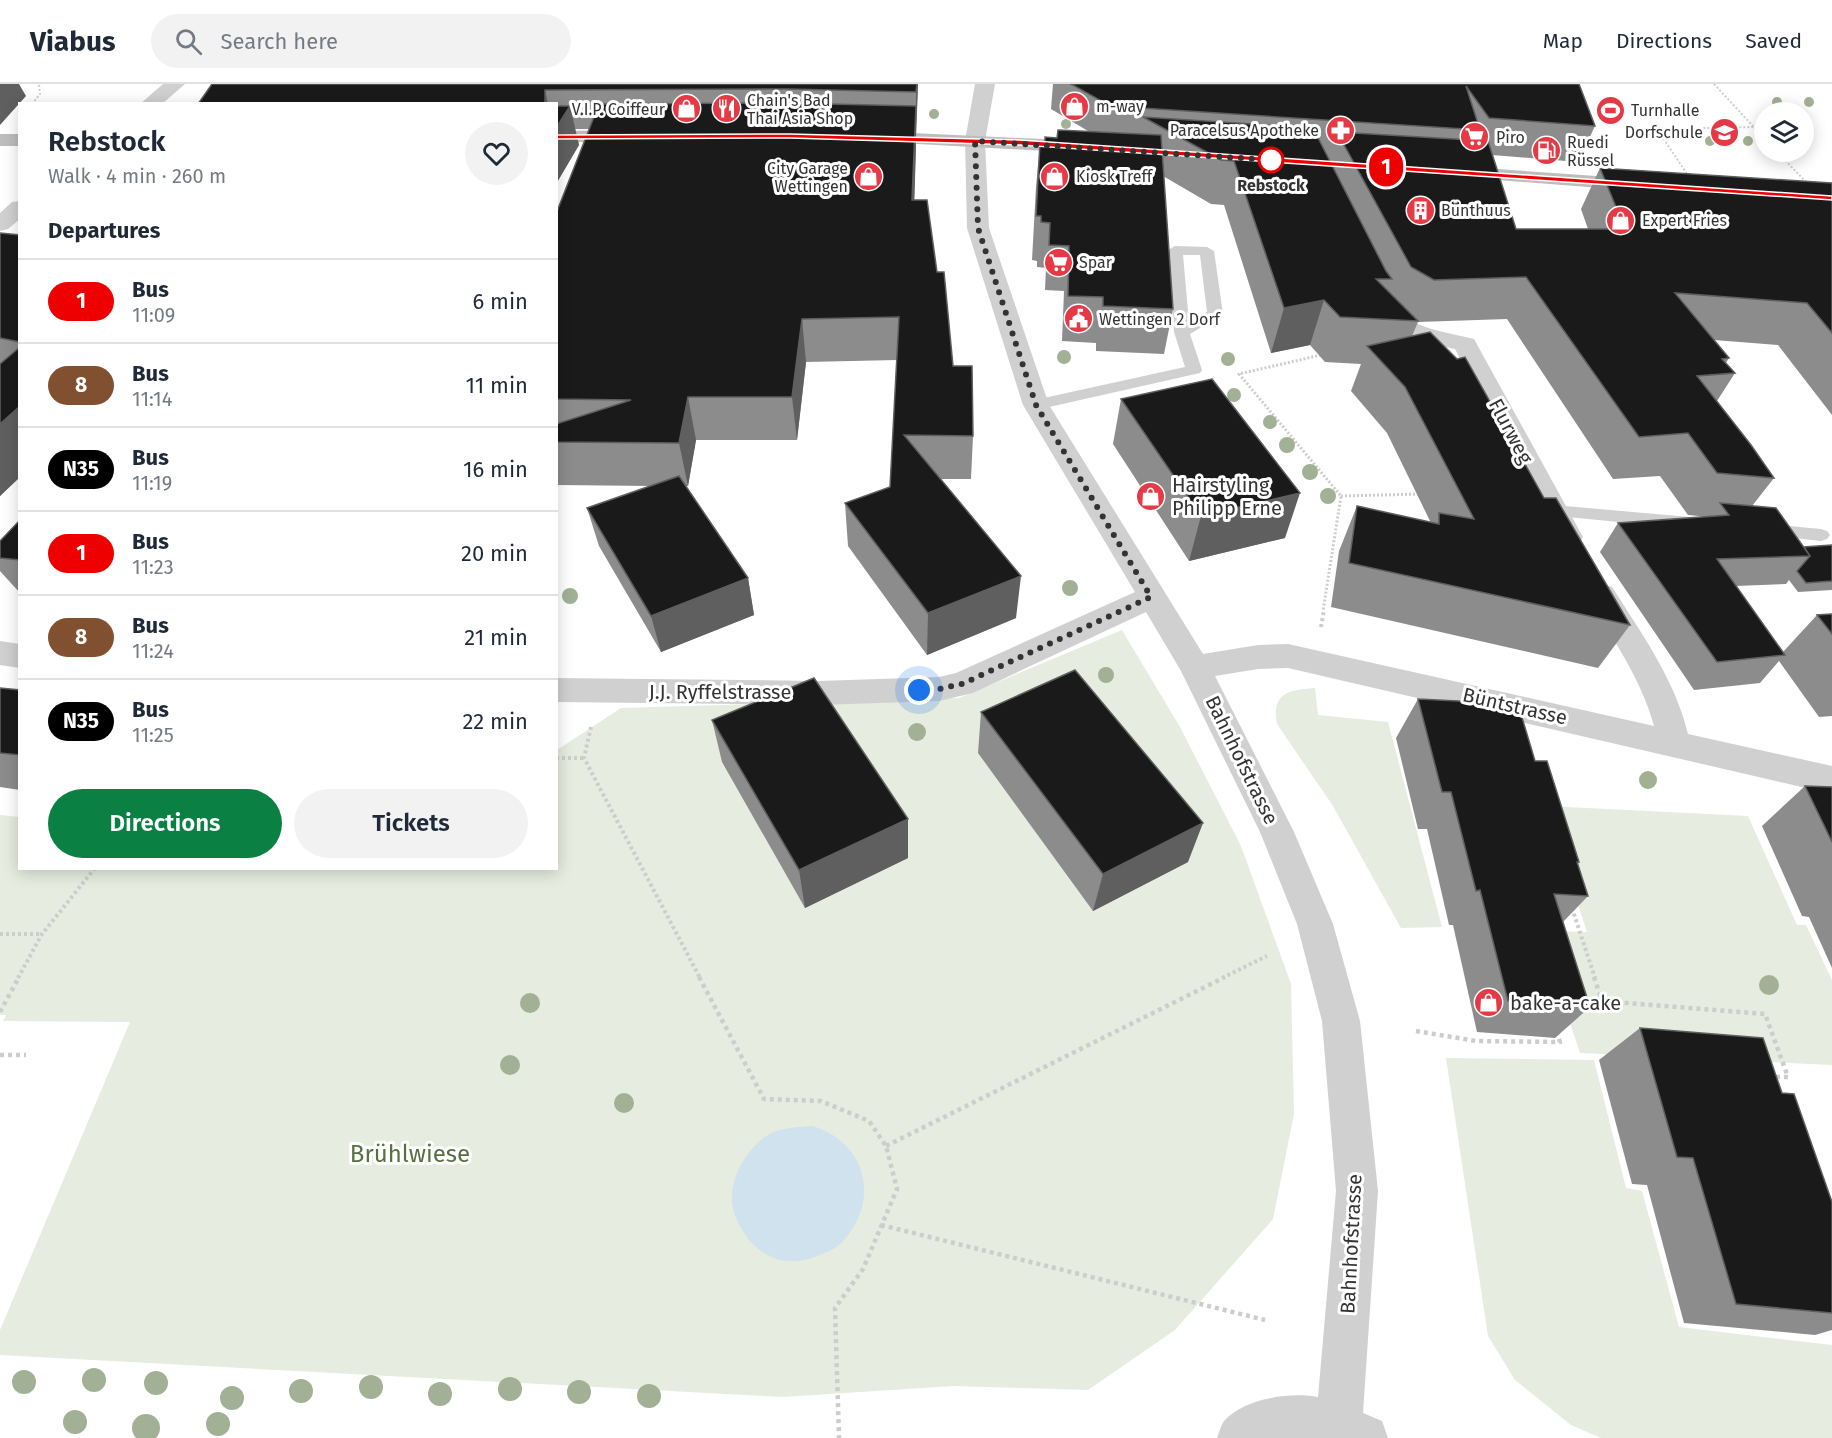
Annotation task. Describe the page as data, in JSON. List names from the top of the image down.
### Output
{
  "streets": {
    "street": [
      "Flurweg",
      "J.J. Ryffelstrasse",
      "Büntstrasse",
      "Bahnhofstrasse"
    ]
  },
  "crossings": [
    ["Flurweg", "Büntstrasse"],
    ["J.J. Ryffelstrasse", "Bahnhofstrasse"],
    ["Büntstrasse", "Bahnhofstrasse"]
  ],
  "parks": ["Brühlwiese"],
  "places": {
    "shop": [
      "m-way",
      "V.I.P. Coiffeur",
      "Kiosk Treff",
      "City Garage Wettingen",
      "Expert Fries",
      "Hairstyling Philipp Erne",
      "bake-a-cake"
    ],
    "restaurant": ["Chain's Bad Thai Asia Shop"],
    "sports": ["Turnhalle"],
    "pharmacy": ["Paracelsus Apotheke"],
    "school or university": ["Dorfschule"],
    "supermarket": ["Piro", "Spar"],
    "fuel station": ["Ruedi Rüssel"],
    "other": ["Rebstock"],
    "building": ["Bünthuus"],
    "public building": ["Wettingen 2 Dorf"]
  },
  "lines": ["bus line 1"],
  "page": {
    "header": "Viabus",
    "search": "Search here",
    "nav": ["Map", "Directions", "Saved"],
    "on_map": "1",
    "heading": [
      ["Rebstock", "Walk · 4 min · 260 m"],
      "Departures"
    ],
    "list": [
      {
        "mark": "1",
        "name": "Bus",
        "note": "11:09",
        "value": "6 min"
      },
      {
        "mark": "8",
        "name": "Bus",
        "note": "11:14",
        "value": "11 min"
      },
      {
        "mark": "N35",
        "name": "Bus",
        "note": "11:19",
        "value": "16 min"
      },
      {
        "mark": "1",
        "name": "Bus",
        "note": "11:23",
        "value": "20 min"
      },
      {
        "mark": "8",
        "name": "Bus",
        "note": "11:24",
        "value": "21 min"
      },
      {
        "mark": "N35",
        "name": "Bus",
        "note": "11:25",
        "value": "22 min"
      }
    ],
    "buttons": ["Directions", "Tickets"]
  }
}
